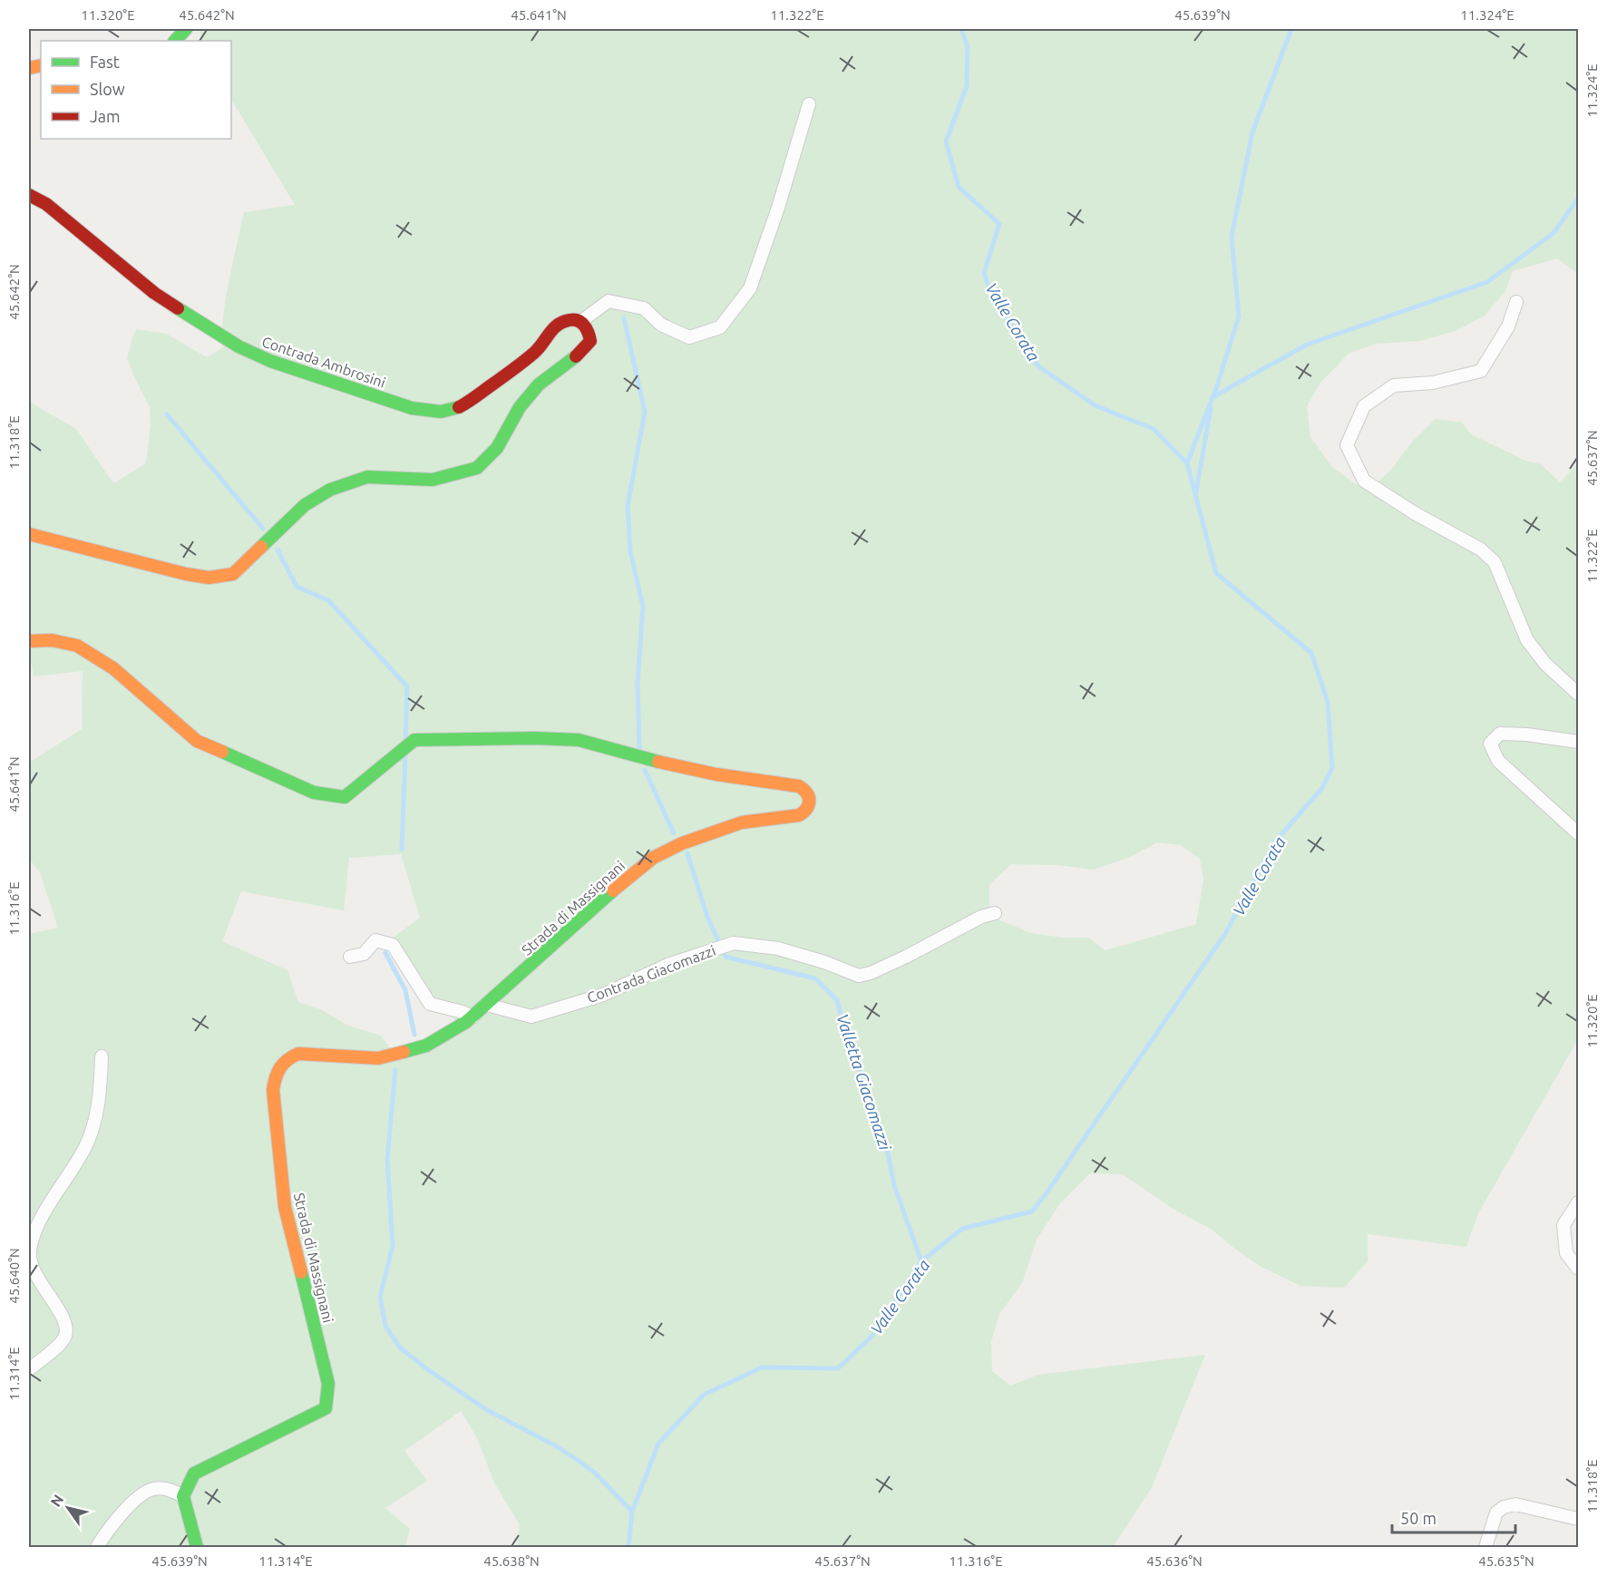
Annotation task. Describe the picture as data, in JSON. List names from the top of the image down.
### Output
{
  "streets": {
    "street": ["Contrada Ambrosini", "Strada di Massignani", "Contrada Giacomazzi"]
  },
  "crossings": [
    ["Strada di Massignani", "Contrada Giacomazzi"]
  ],
  "water": ["Valle Corata", "Valletta Giacomazzi"],
  "legend": ["Fast", "Slow", "Jam"],
  "scale_bar": "50 m",
  "north": "top left",
  "coordinates": [
    "11.320°E",
    "45.642°N",
    "45.641°N",
    "11.322°E",
    "45.639°N",
    "11.324°E",
    "11.318°E",
    "45.637°N",
    "11.316°E",
    "45.640°N",
    "11.314°E",
    "45.638°N",
    "45.636°N",
    "45.635°N"
  ]
}
